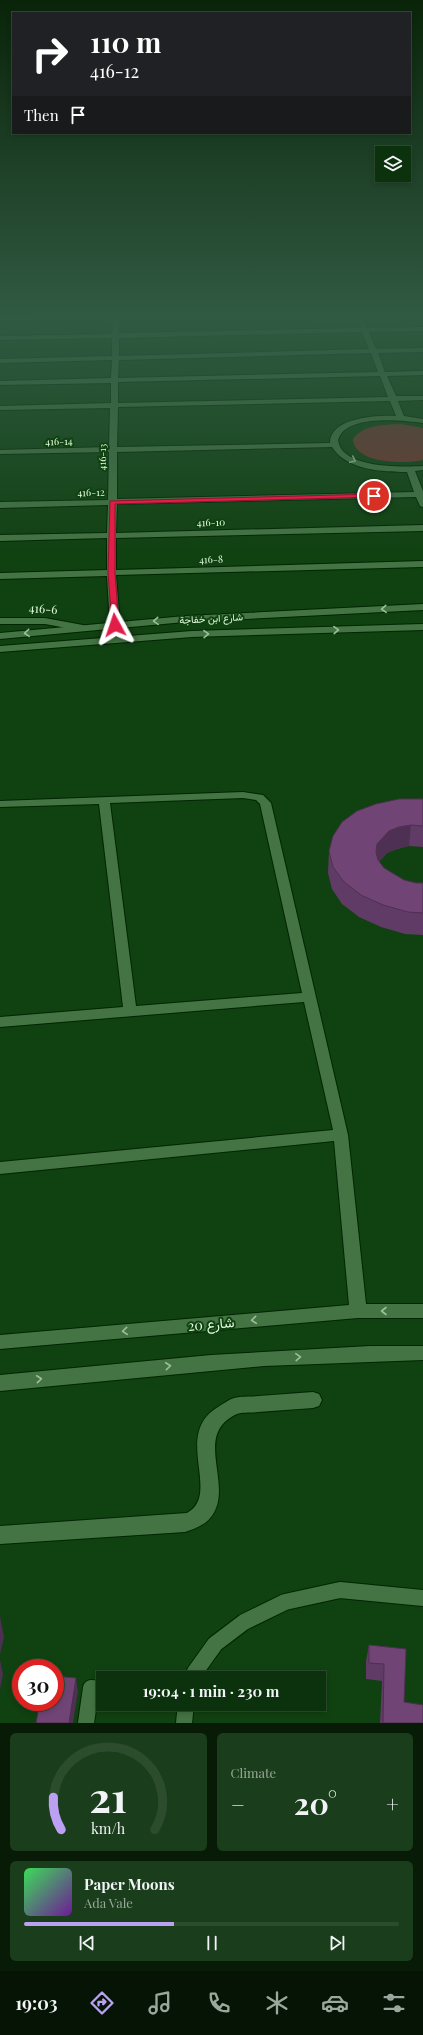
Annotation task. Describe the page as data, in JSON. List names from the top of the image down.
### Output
{
  "streets": {
    "street": [
      "416-14",
      "416-13",
      "416-12",
      "416-10",
      "416-8",
      "416-6",
      "شارع ابن خفاجة",
      "شارع 20"
    ]
  },
  "crossings": [
    ["416-14", "416-13"],
    ["416-13", "416-12"],
    ["416-13", "416-10"],
    ["416-13", "416-8"],
    ["416-13", "شارع ابن خفاجة"],
    ["416-6", "شارع ابن خفاجة"]
  ],
  "page": {
    "turn": ["110 m", "416-12"],
    "then": "Then",
    "limit": "30",
    "trip": "19:04 · 1 min · 230 m",
    "tile": "Climate",
    "heat": ["−", "20°", "+"],
    "song": ["Paper Moons", "Ada Vale"],
    "tabs": "19:03",
    "gauge": ["21", "km/h"]
  }
}
